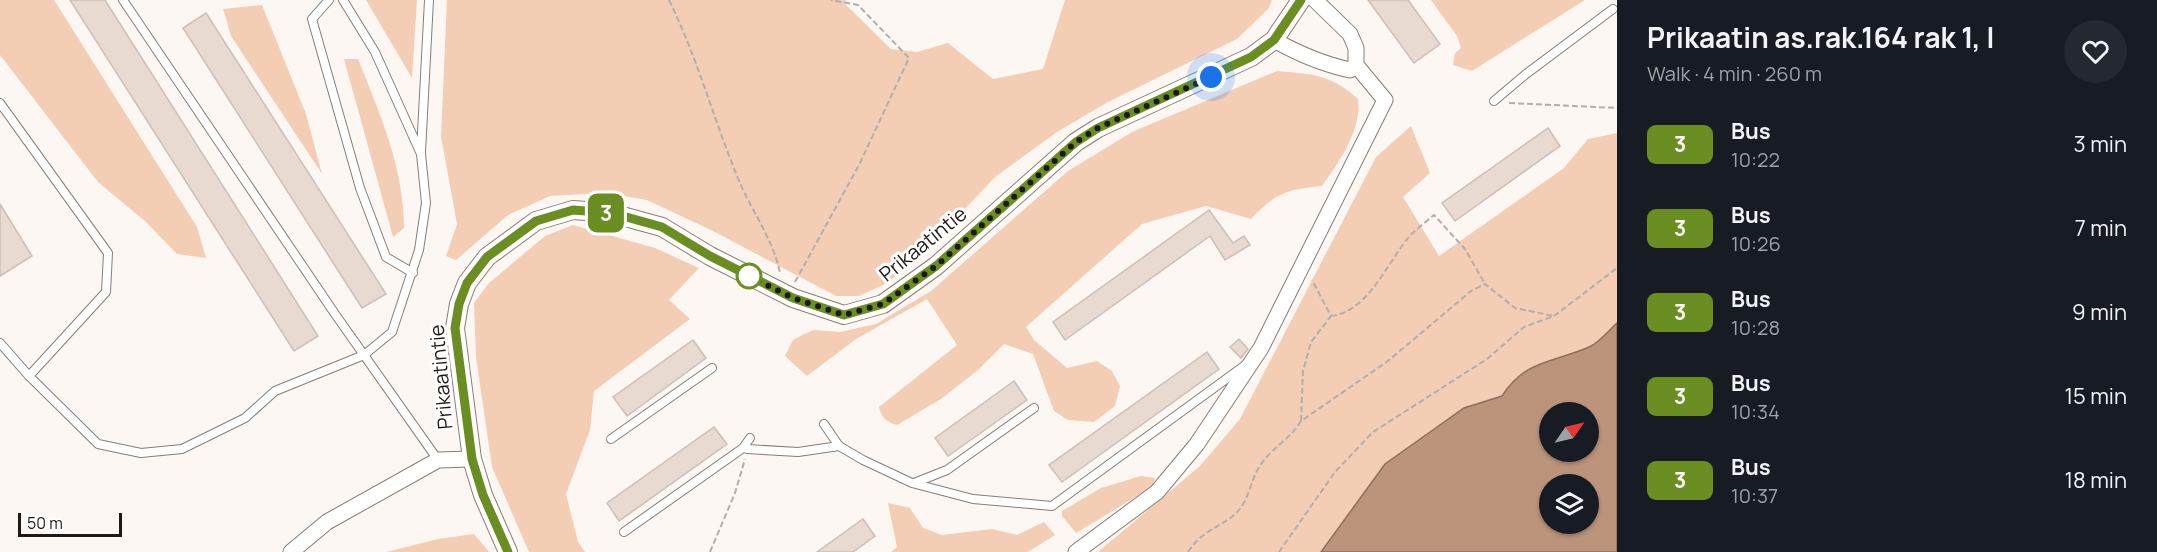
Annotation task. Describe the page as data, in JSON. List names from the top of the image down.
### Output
{
  "streets": {
    "street": ["Prikaatintie"]
  },
  "lines": ["bus line 3"],
  "scale_bar": "50 m",
  "north": "top right",
  "page": {
    "on_map": "3",
    "heading": ["Prikaatin as.rak.164 rak 1, I", "Walk · 4 min · 260 m"],
    "list": [
      {
        "mark": "3",
        "name": "Bus",
        "note": "10:22",
        "value": "3 min"
      },
      {
        "mark": "3",
        "name": "Bus",
        "note": "10:26",
        "value": "7 min"
      },
      {
        "mark": "3",
        "name": "Bus",
        "note": "10:28",
        "value": "9 min"
      },
      {
        "mark": "3",
        "name": "Bus",
        "note": "10:34",
        "value": "15 min"
      },
      {
        "mark": "3",
        "name": "Bus",
        "note": "10:37",
        "value": "18 min"
      }
    ],
    "scale": "50 m"
  }
}
